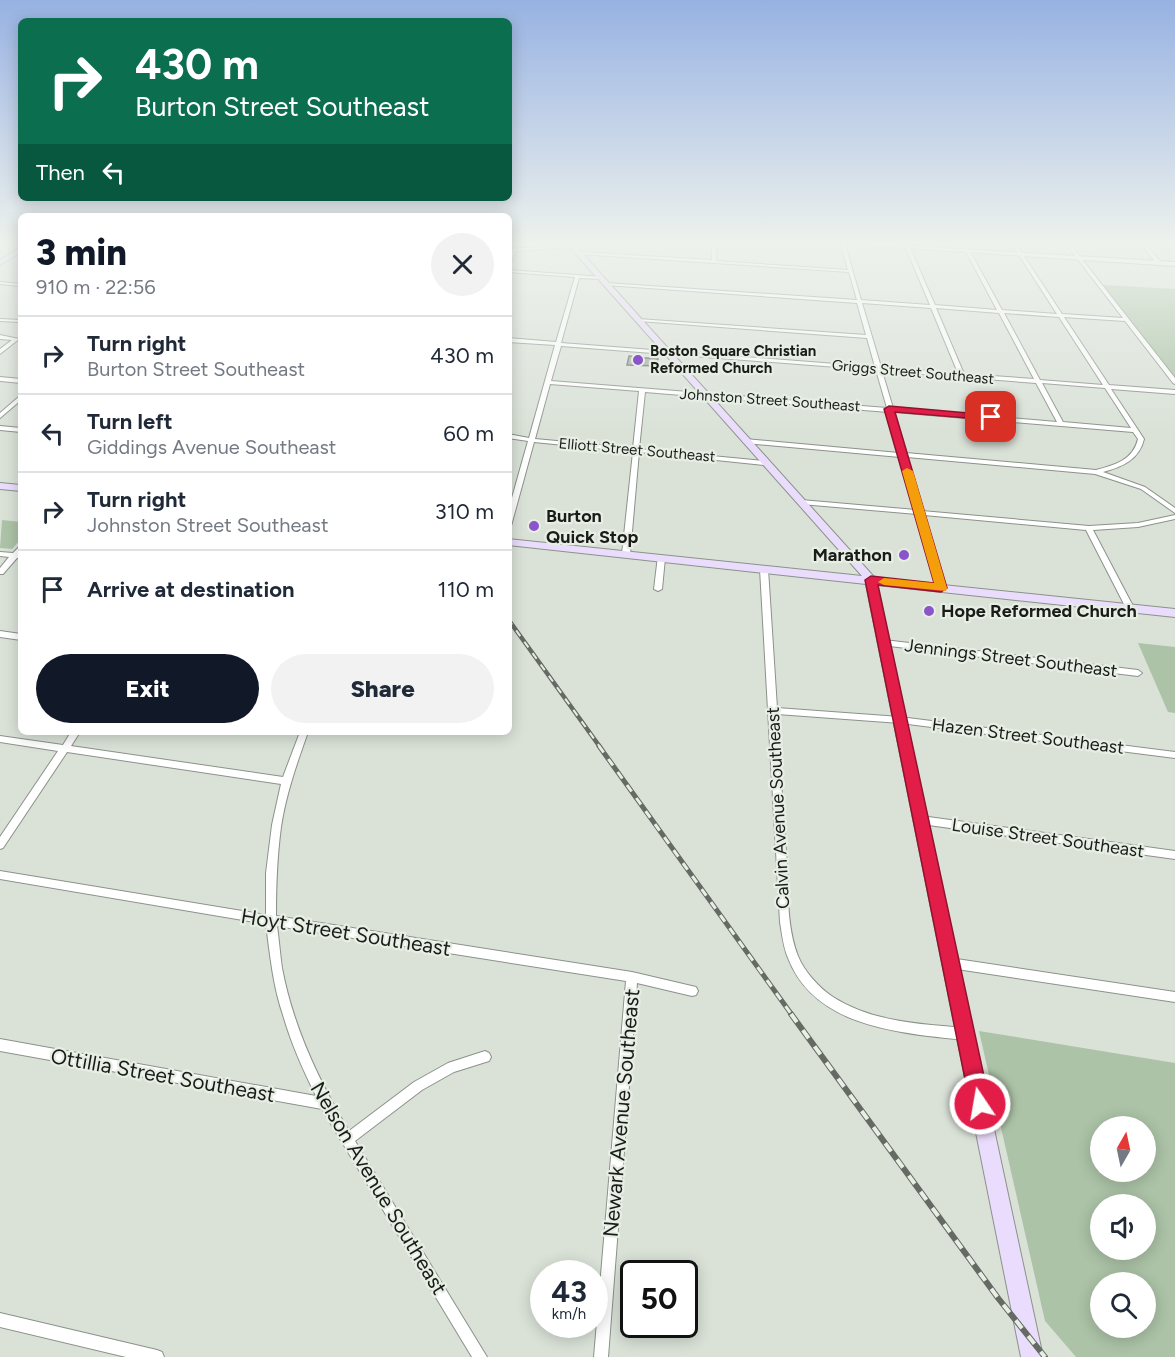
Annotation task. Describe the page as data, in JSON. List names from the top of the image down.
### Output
{
  "streets": {
    "street": [
      "Griggs Street Southeast",
      "Johnston Street Southeast",
      "Elliott Street Southeast",
      "Jennings Street Southeast",
      "Hazen Street Southeast",
      "Calvin Avenue Southeast",
      "Louise Street Southeast",
      "Hoyt Street Southeast",
      "Ottillia Street Southeast",
      "Newark Avenue Southeast",
      "Nelson Avenue Southeast"
    ]
  },
  "crossings": [
    ["Hazen Street Southeast", "Calvin Avenue Southeast"],
    ["Hoyt Street Southeast", "Newark Avenue Southeast"],
    ["Hoyt Street Southeast", "Nelson Avenue Southeast"],
    ["Ottillia Street Southeast", "Nelson Avenue Southeast"]
  ],
  "places": [
    "Boston Square Christian Reformed Church",
    "Burton Quick Stop",
    "Marathon",
    "Hope Reformed Church"
  ],
  "north": "top",
  "page": {
    "turn": ["430 m", "Burton Street Southeast"],
    "then": "Then",
    "heading": ["3 min", "910 m · 22:56"],
    "list": [
      {
        "name": "Turn right",
        "note": "Burton Street Southeast",
        "value": "430 m"
      },
      {
        "name": "Turn left",
        "note": "Giddings Avenue Southeast",
        "value": "60 m"
      },
      {
        "name": "Turn right",
        "note": "Johnston Street Southeast",
        "value": "310 m"
      },
      {
        "name": "Arrive at destination",
        "value": "110 m"
      }
    ],
    "buttons": ["Exit", "Share"],
    "speed": "43 km/h",
    "limit": "50"
  }
}
